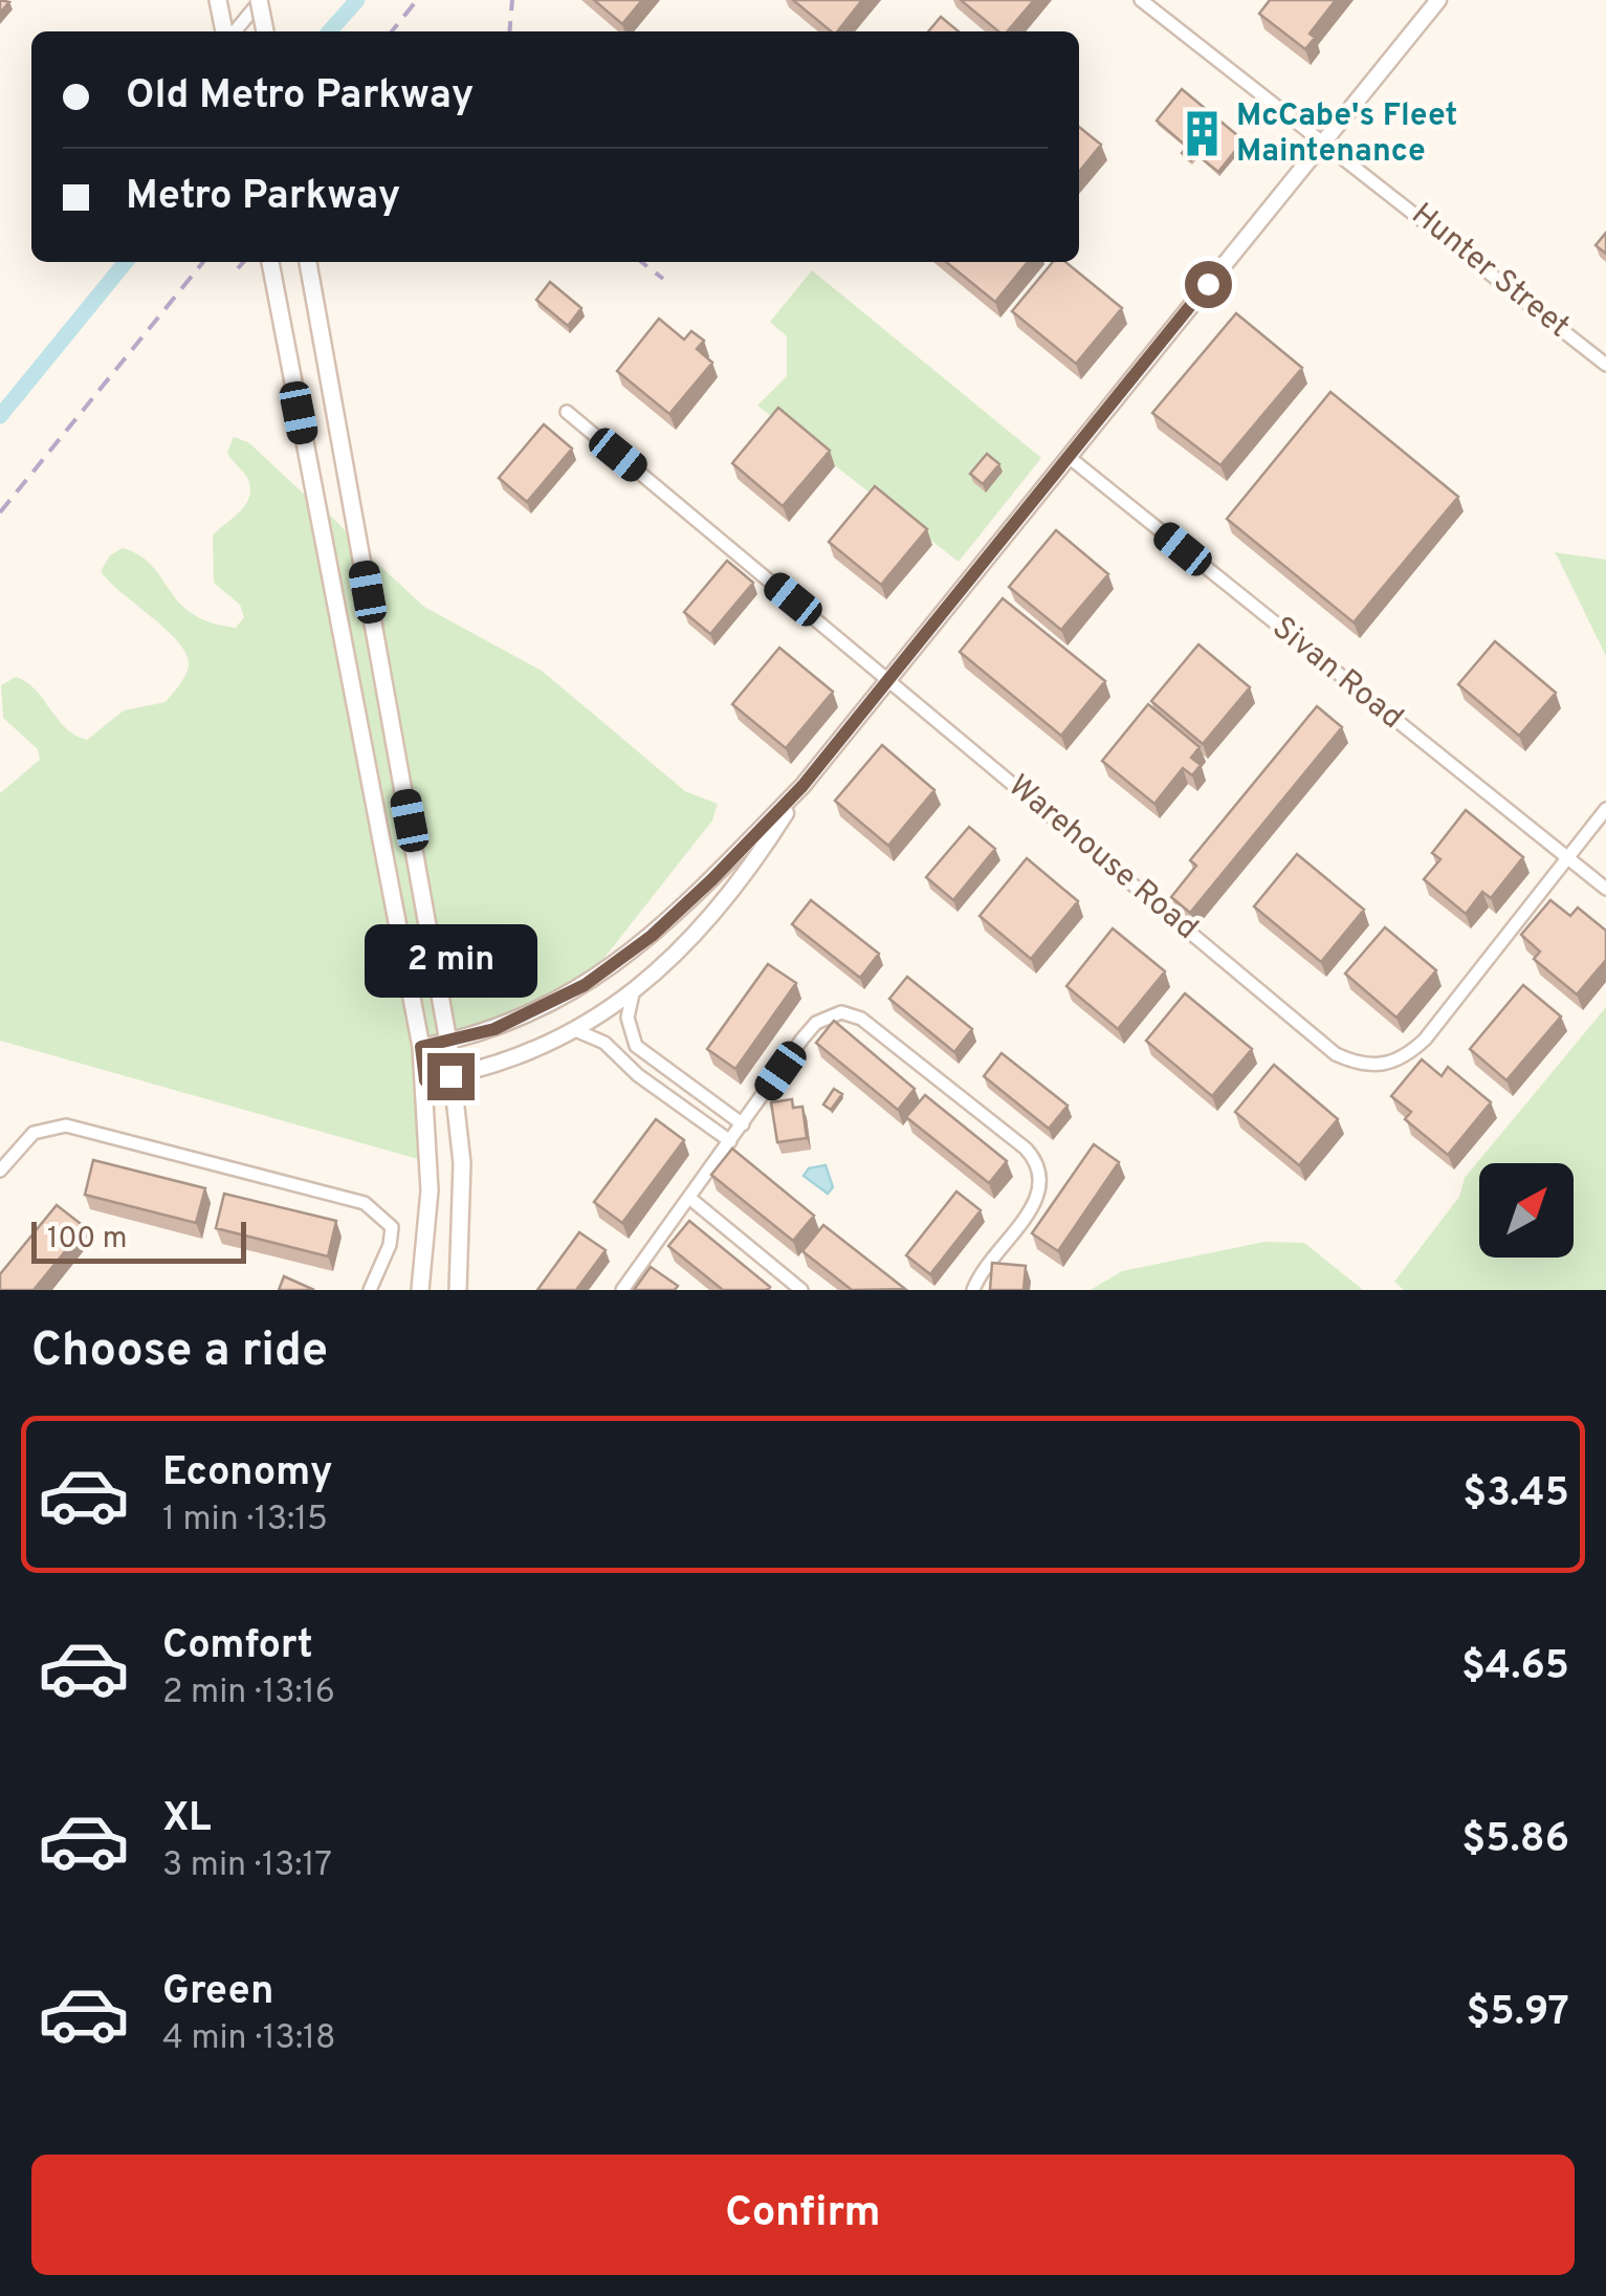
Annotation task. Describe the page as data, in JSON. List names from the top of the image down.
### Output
{
  "streets": {
    "street": ["Hunter Street", "Sivan Road", "Warehouse Road"]
  },
  "crossings": [
    ["Sivan Road", "Warehouse Road"]
  ],
  "places": {
    "building": ["McCabe's Fleet Maintenance"]
  },
  "scale_bar": "100 m",
  "north": "top right",
  "page": {
    "banner": ["Old Metro Parkway", "Metro Parkway"],
    "bubble": "2 min",
    "scale": "100 m",
    "heading": "Choose a ride",
    "list": [
      {
        "name": "Economy",
        "note": "1 min · 13:15",
        "value": "$3.45"
      },
      {
        "name": "Comfort",
        "note": "2 min · 13:16",
        "value": "$4.65"
      },
      {
        "name": "XL",
        "note": "3 min · 13:17",
        "value": "$5.86"
      },
      {
        "name": "Green",
        "note": "4 min · 13:18",
        "value": "$5.97"
      }
    ],
    "buttons": "Confirm"
  }
}
